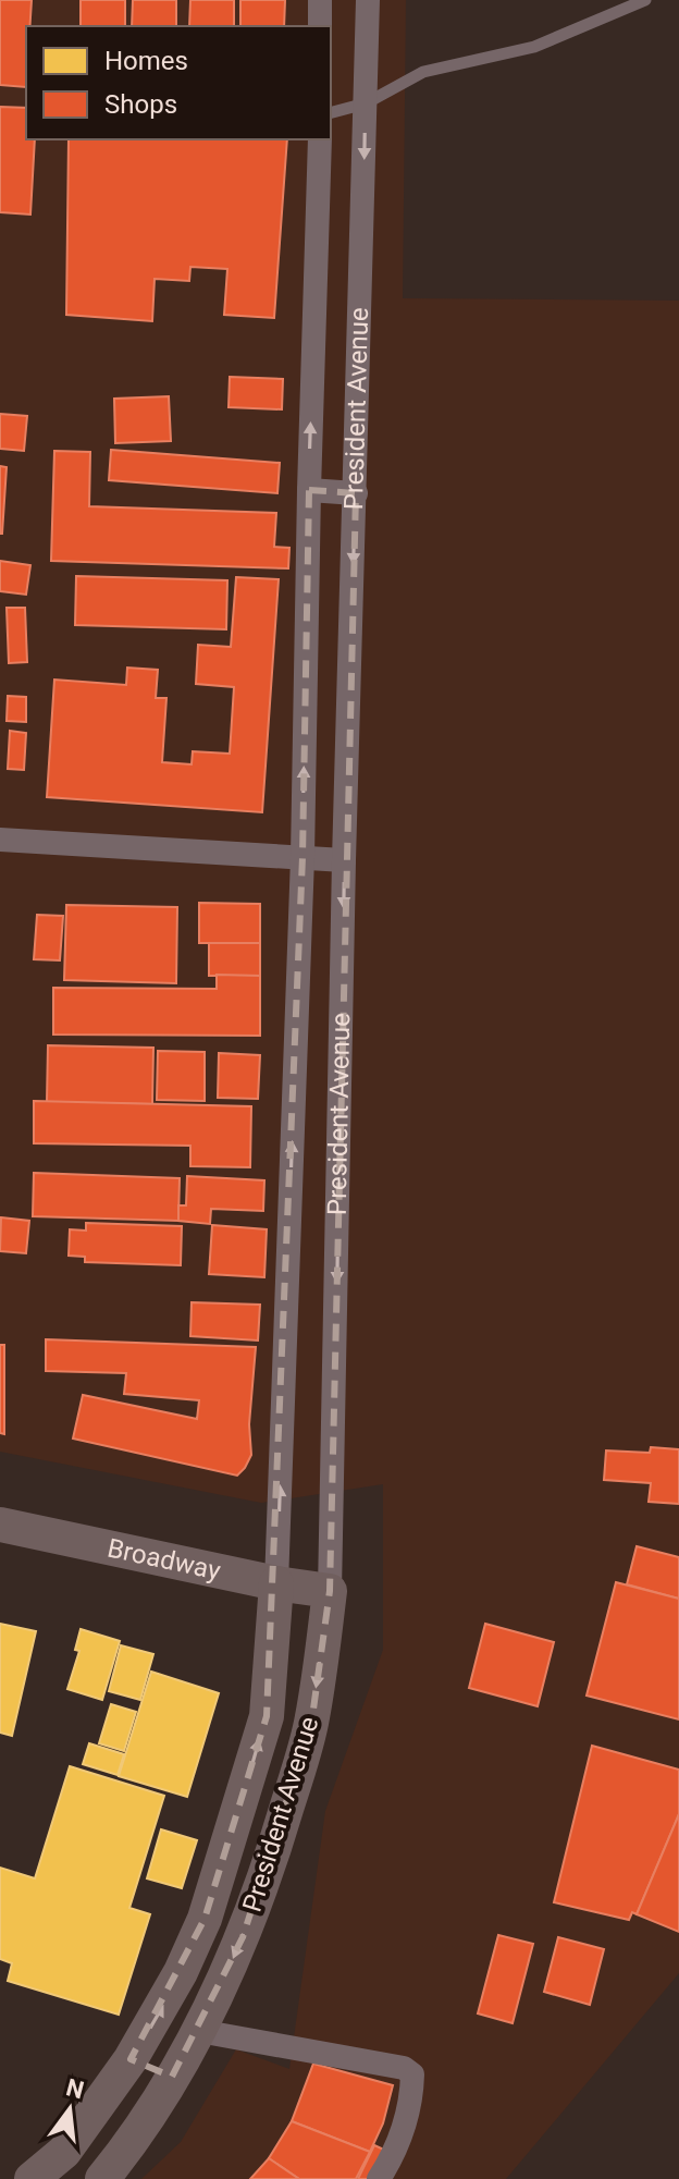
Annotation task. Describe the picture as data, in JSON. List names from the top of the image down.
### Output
{
  "streets": {
    "main road": ["President Avenue", "Broadway"]
  },
  "crossings": [
    ["President Avenue", "Broadway"]
  ],
  "legend": ["Homes", "Shops"],
  "north": "top"
}
